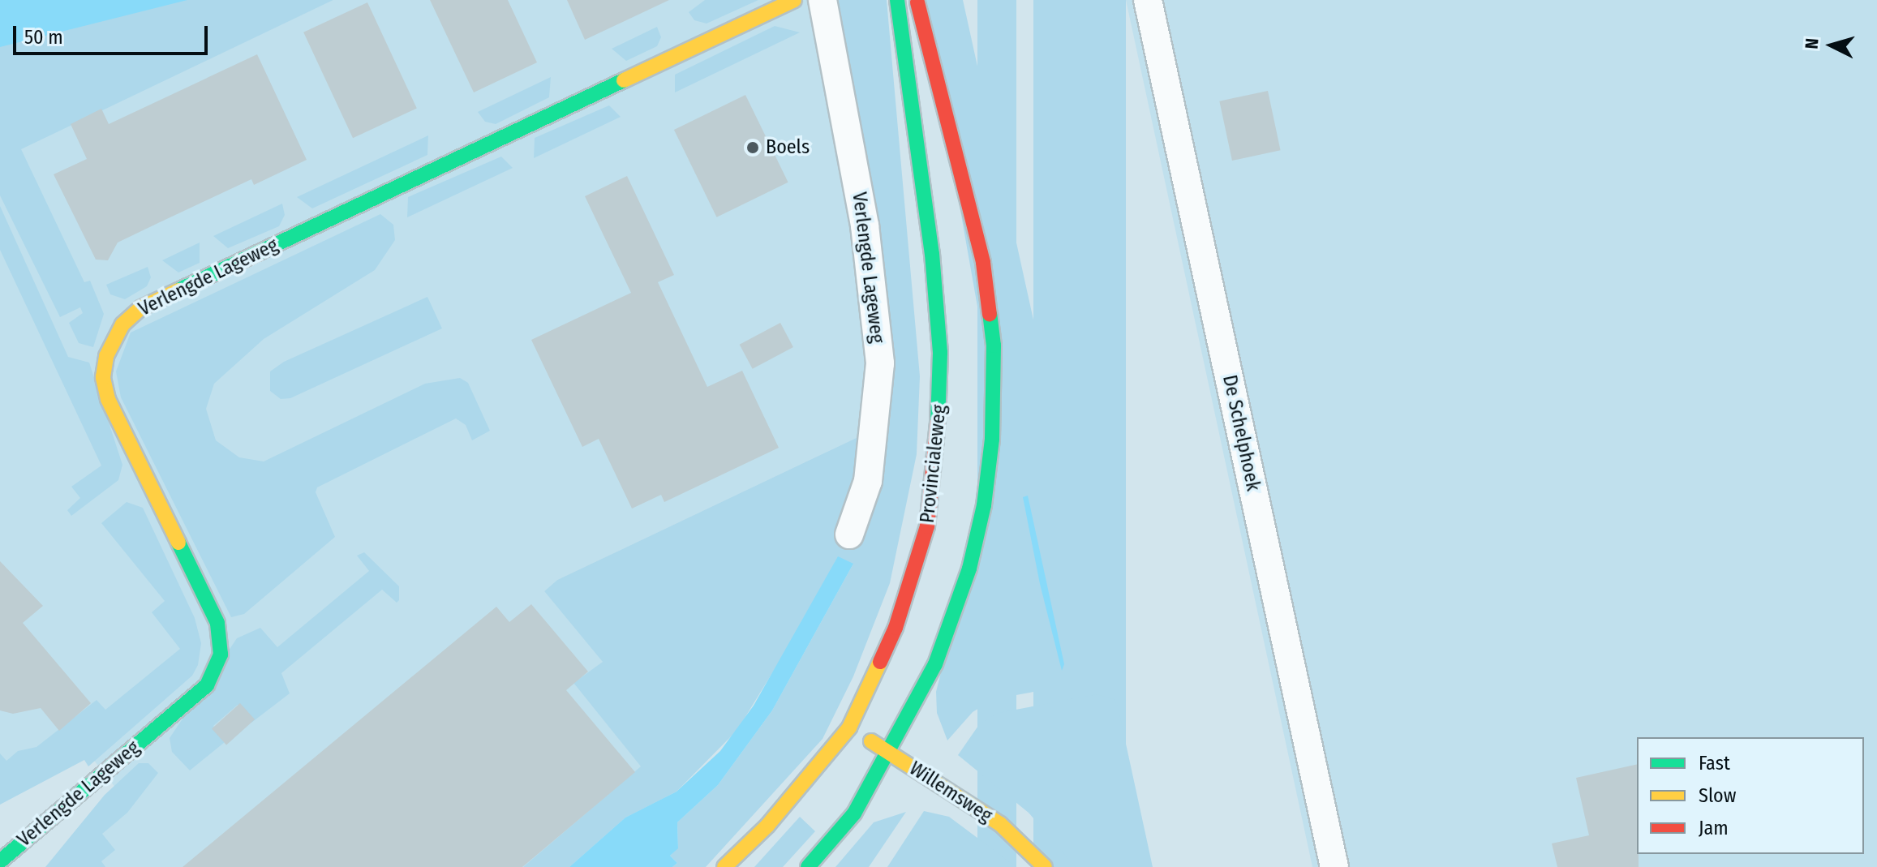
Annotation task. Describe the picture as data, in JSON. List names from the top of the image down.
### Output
{
  "streets": {
    "main road": ["Verlengde Lageweg", "Provincialeweg", "Willemsweg"],
    "street": ["De Schelphoek"]
  },
  "crossings": [
    ["Provincialeweg", "Willemsweg"]
  ],
  "places": ["Boels"],
  "legend": ["Fast", "Slow", "Jam"],
  "scale_bar": "50 m",
  "north": "left"
}
